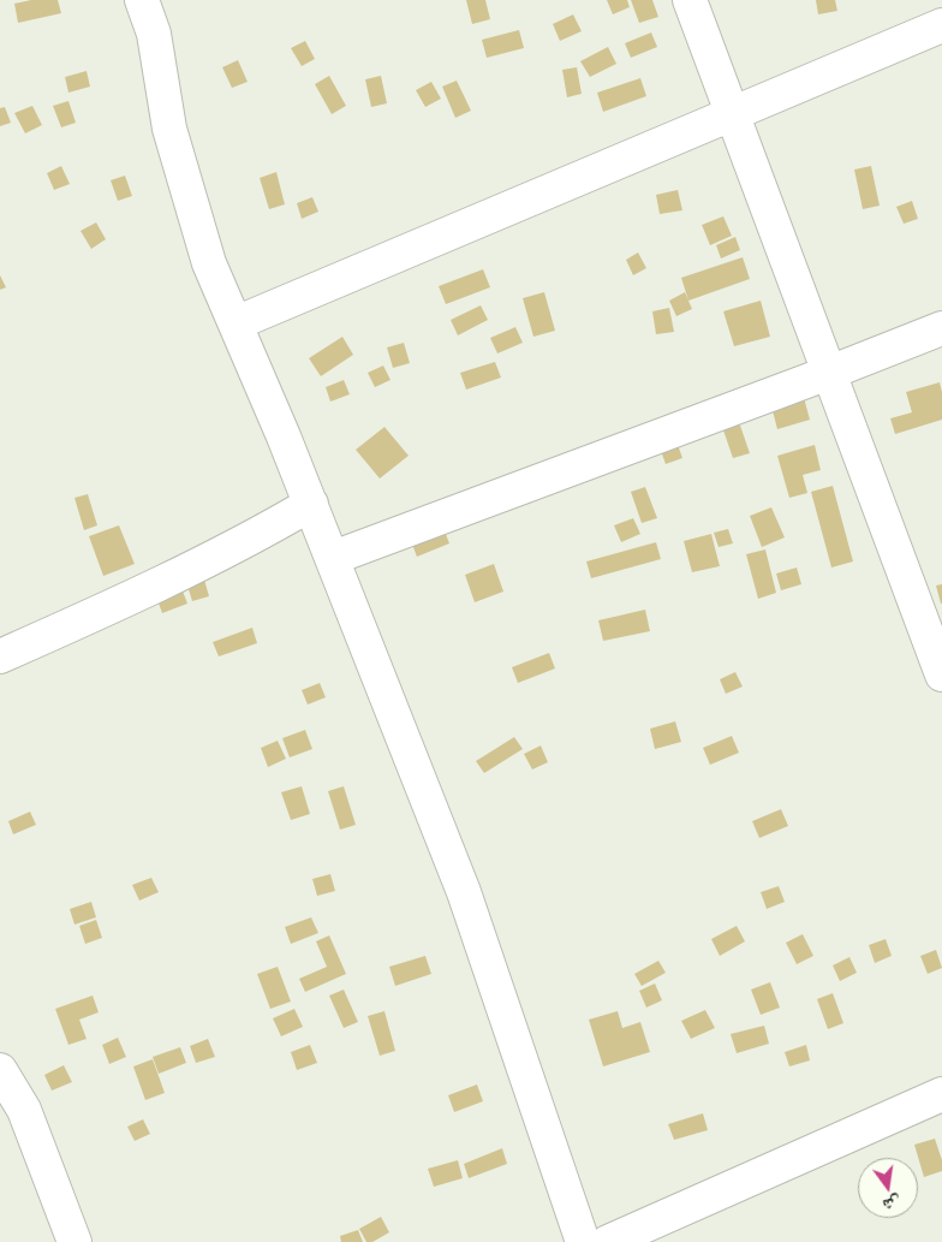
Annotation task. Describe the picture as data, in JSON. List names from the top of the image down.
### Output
{
  "north": "bottom"
}
